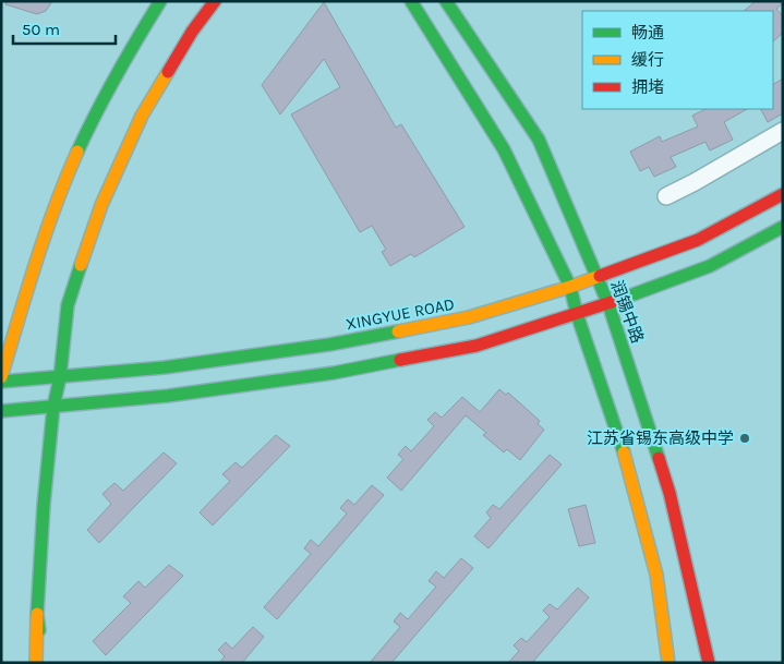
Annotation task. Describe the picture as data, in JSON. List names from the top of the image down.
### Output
{
  "streets": {
    "main road": ["润锡中路", "XINGYUE ROAD"]
  },
  "crossings": [
    ["润锡中路", "XINGYUE ROAD"]
  ],
  "places": ["江苏省锡东高级中学"],
  "legend": ["畅通", "缓行", "拥堵"],
  "scale_bar": "50 m"
}
